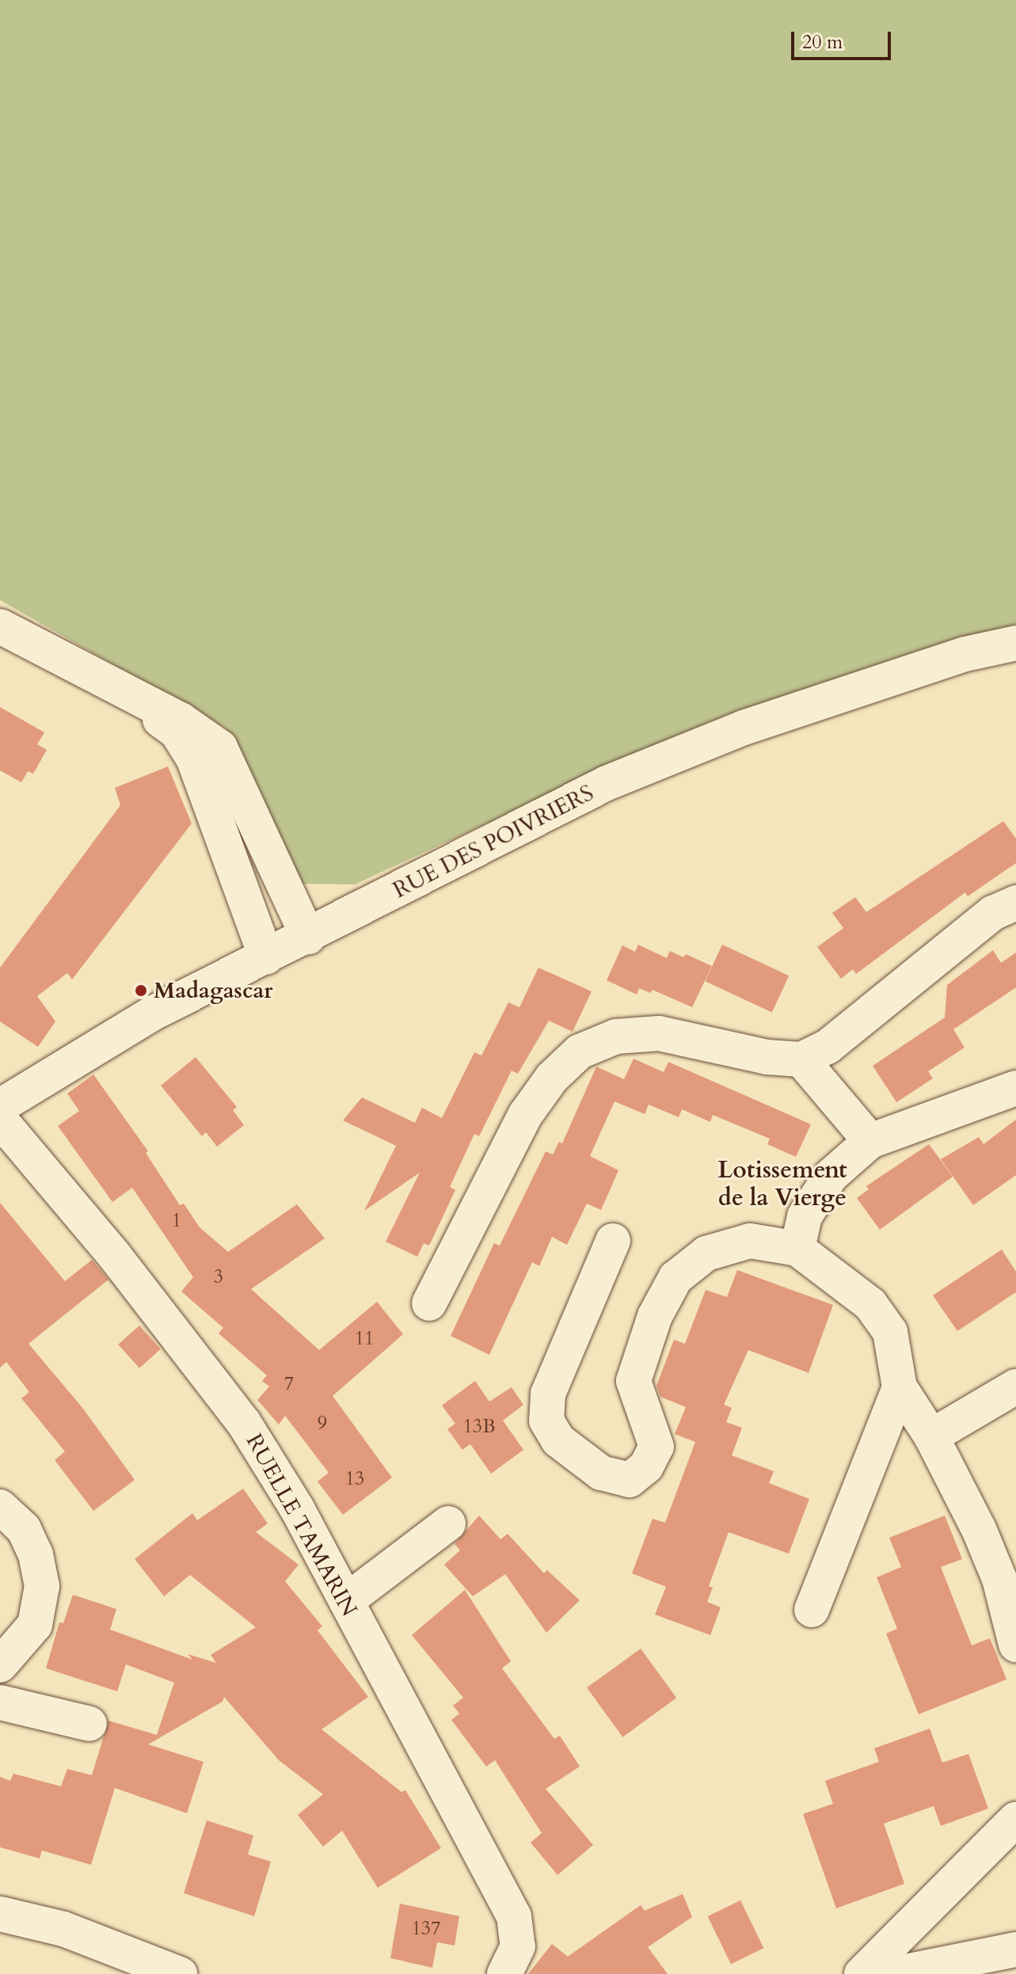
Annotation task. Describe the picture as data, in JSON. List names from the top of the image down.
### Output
{
  "streets": {
    "street": ["RUE DES POIVRIERS", "RUELLE TAMARIN"]
  },
  "districts": ["Lotissement de la Vierge"],
  "places": ["Madagascar"],
  "house_numbers": [
    "1",
    "3",
    "11",
    "7",
    "9",
    "13B",
    "13",
    "137"
  ],
  "scale_bar": "20 m"
}
